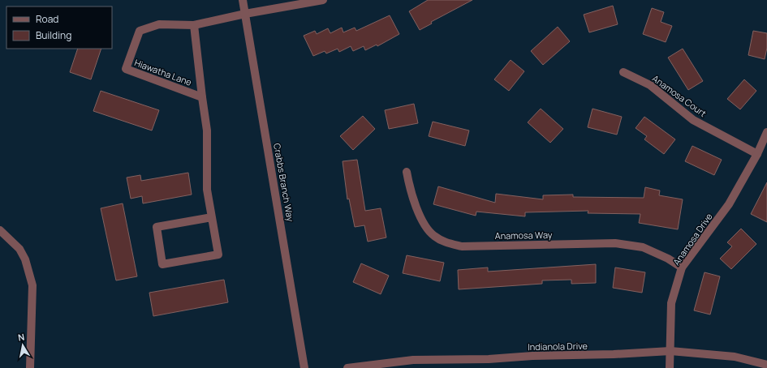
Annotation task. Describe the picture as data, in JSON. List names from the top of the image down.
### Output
{
  "streets": {
    "street": [
      "Hiawatha Lane",
      "Anamosa Court",
      "Crabbs Branch Way",
      "Anamosa Way",
      "Anamosa Drive",
      "Indianola Drive"
    ]
  },
  "crossings": [
    ["Hiawatha Lane", "Crabbs Branch Way"],
    ["Anamosa Court", "Anamosa Drive"],
    ["Anamosa Way", "Anamosa Drive"],
    ["Anamosa Drive", "Indianola Drive"]
  ],
  "legend": ["Road", "Building"],
  "north": "top"
}
